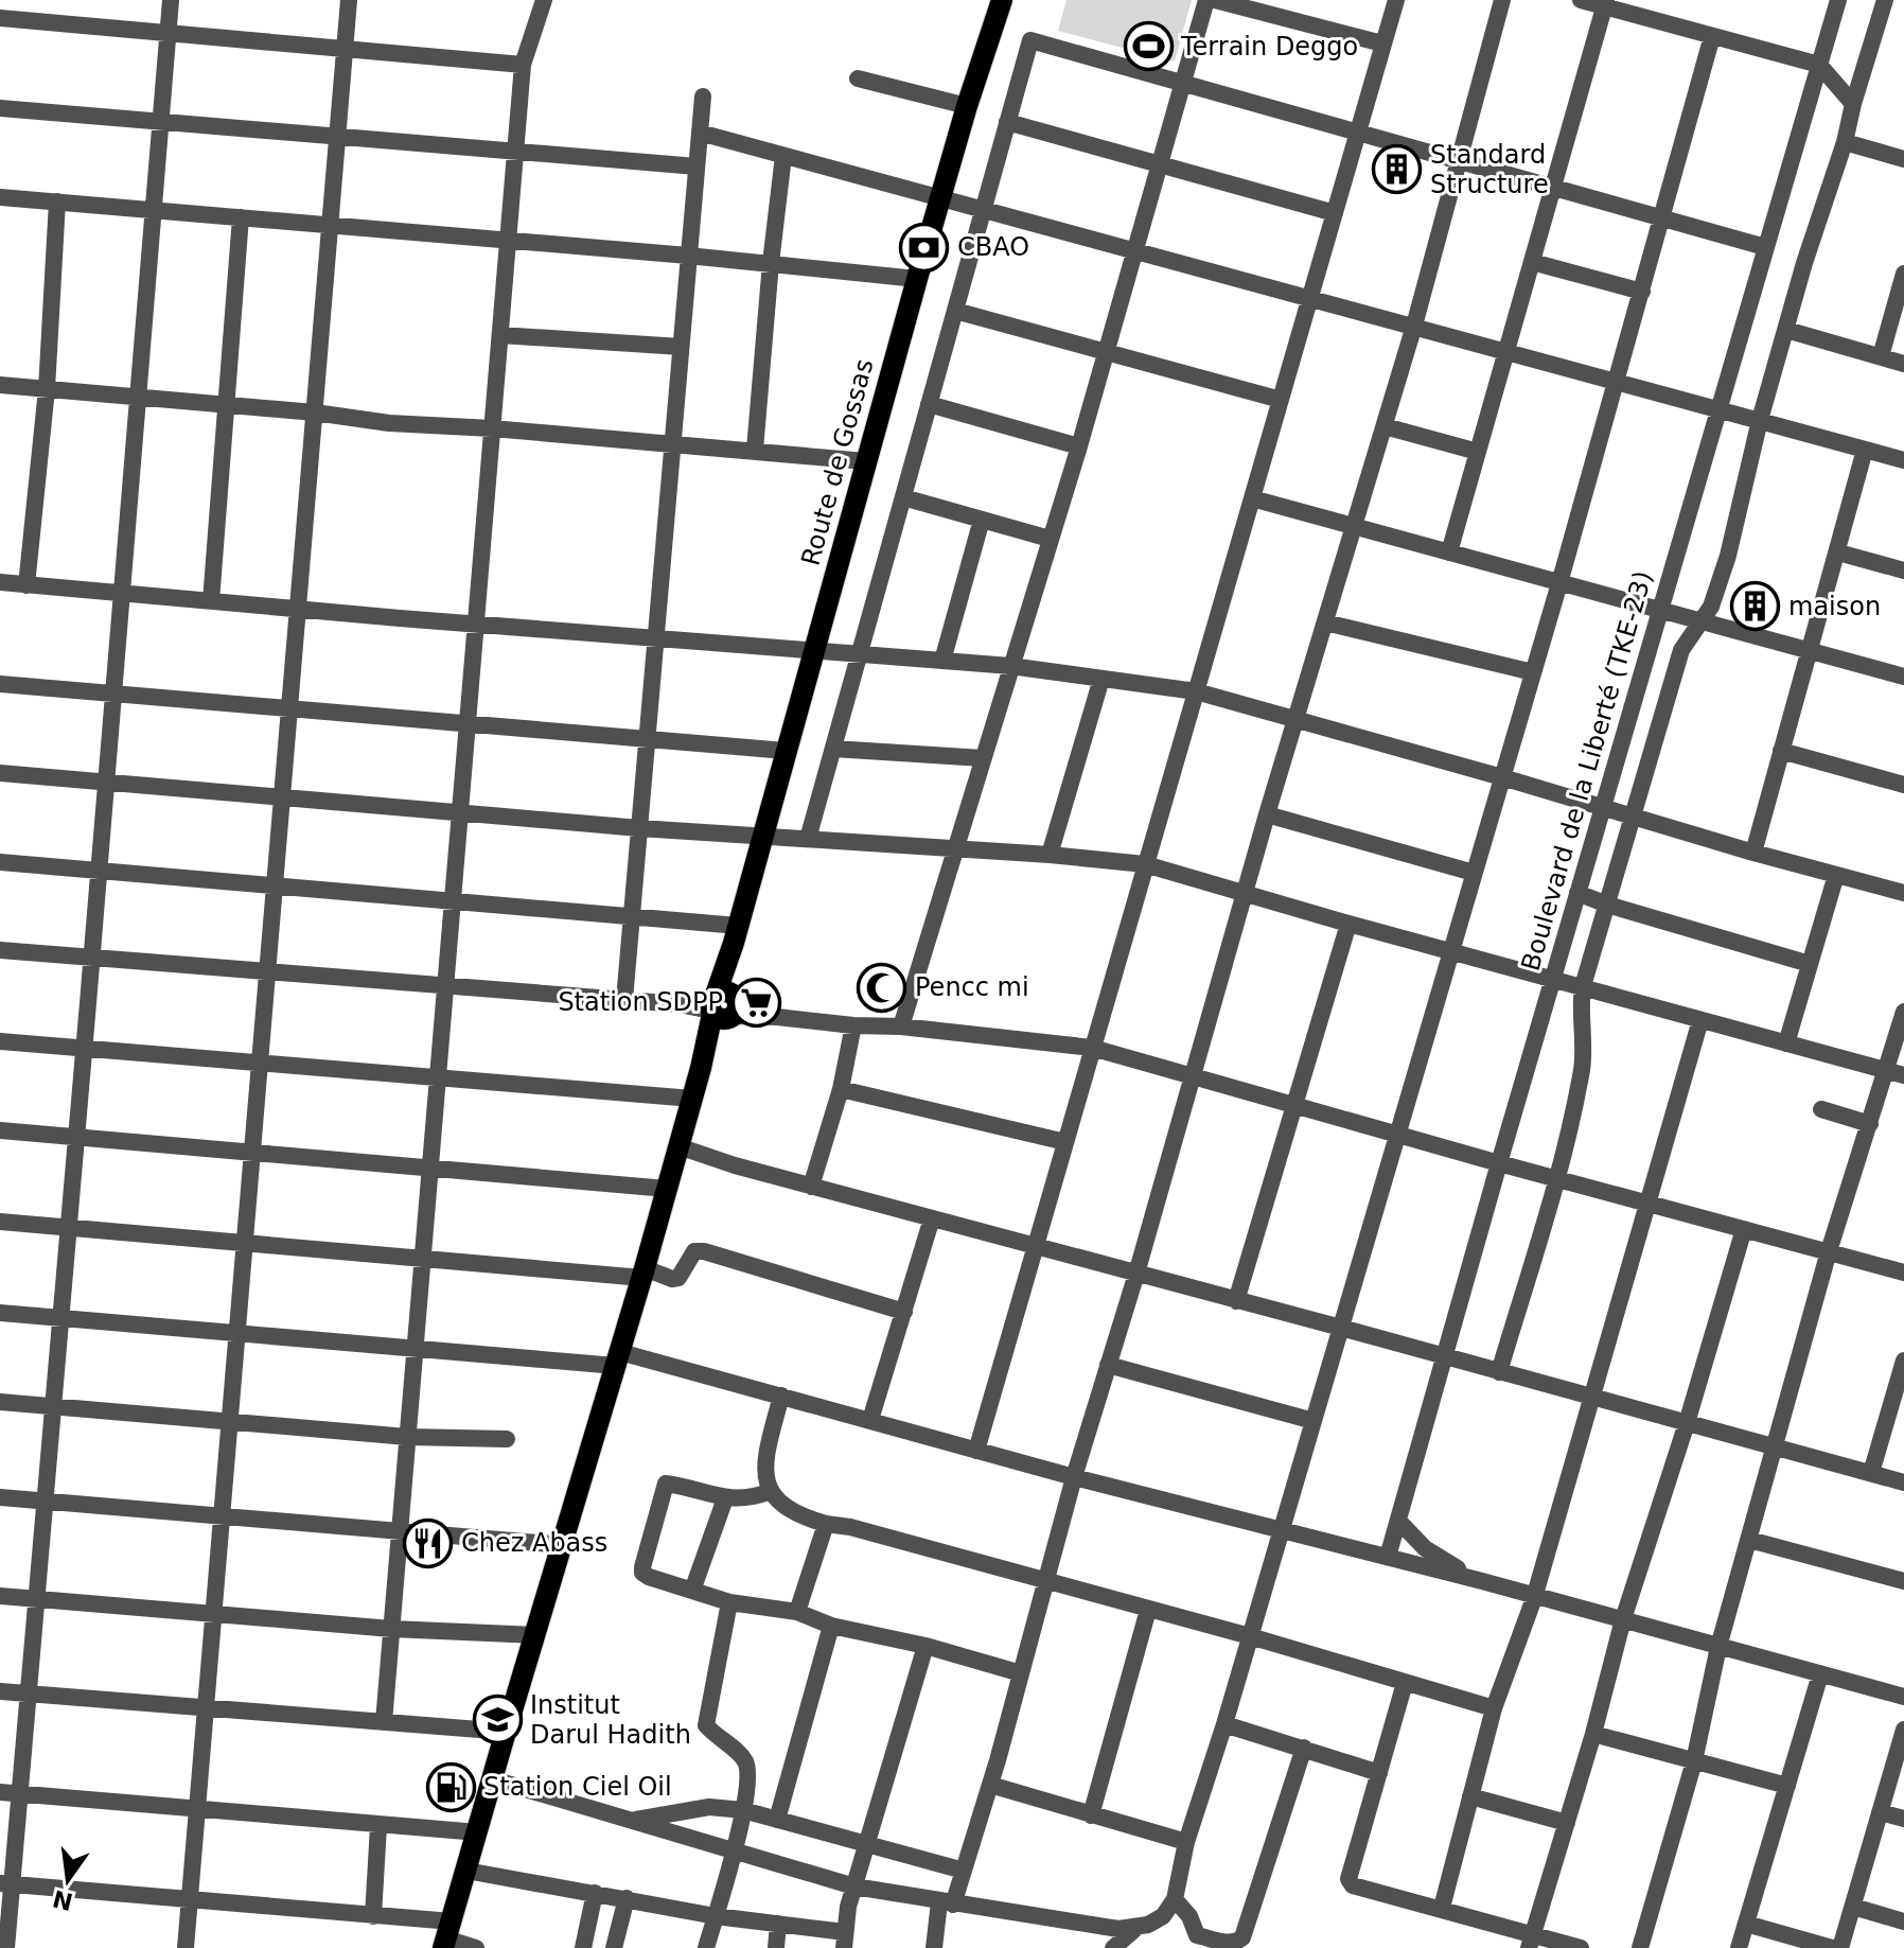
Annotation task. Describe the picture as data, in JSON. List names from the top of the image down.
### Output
{
  "streets": {
    "main road": ["Route de Gossas"],
    "street": ["Boulevard de la Liberté (TKE-23)"]
  },
  "places": {
    "sports": ["Terrain Deggo"],
    "building": ["Standard Structure", "maison"],
    "bank": ["CBAO"],
    "mosque": ["Pencc mi"],
    "supermarket": ["Station SDPP"],
    "restaurant": ["Chez Abass"],
    "school or university": ["Institut Darul Hadith"],
    "fuel station": ["Station Ciel Oil"]
  },
  "north": "bottom"
}
